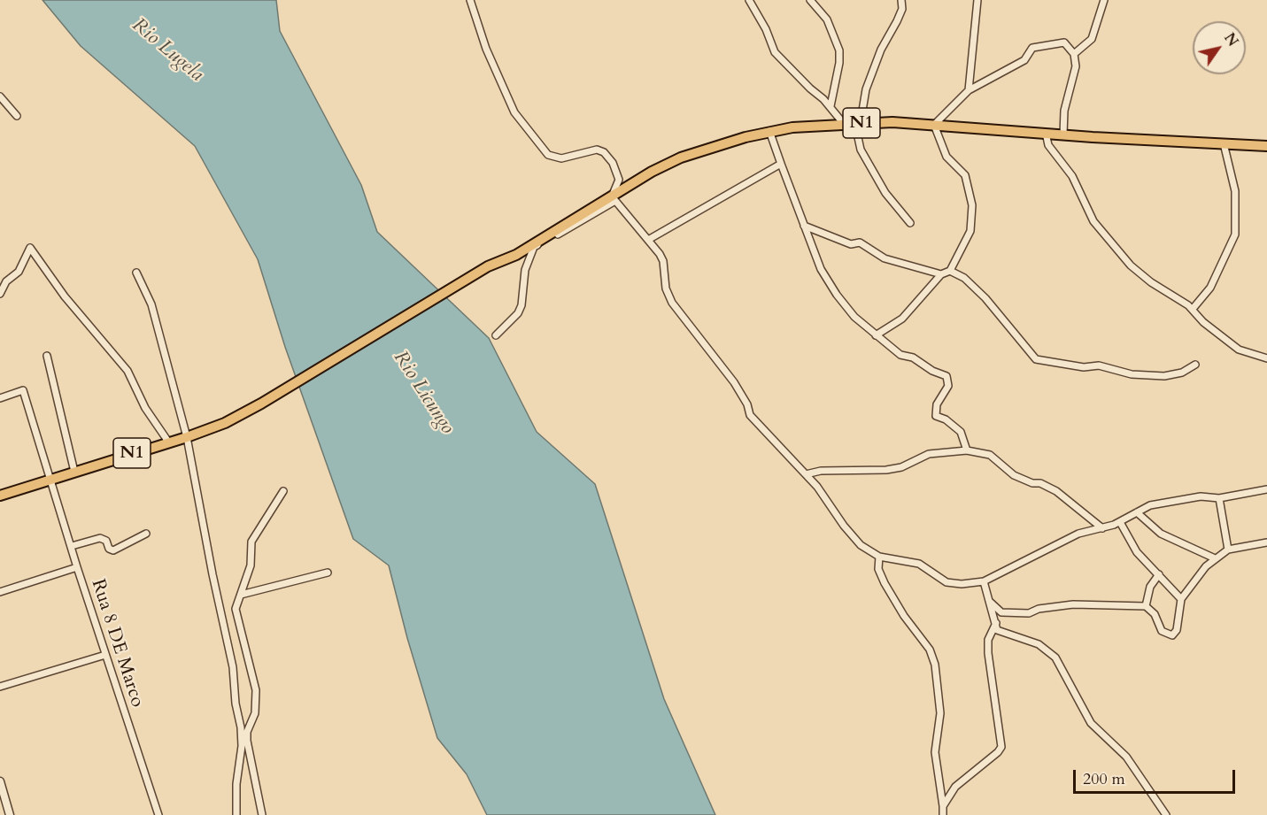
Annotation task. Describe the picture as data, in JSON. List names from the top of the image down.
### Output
{
  "streets": {
    "highway": ["N1"],
    "street": ["Rua 8 DE Marco"]
  },
  "crossings": [
    ["N1", "Rua 8 DE Marco"]
  ],
  "water": ["Rio Lugela", "Rio Licungo"],
  "scale_bar": "200 m",
  "north": "top right"
}
